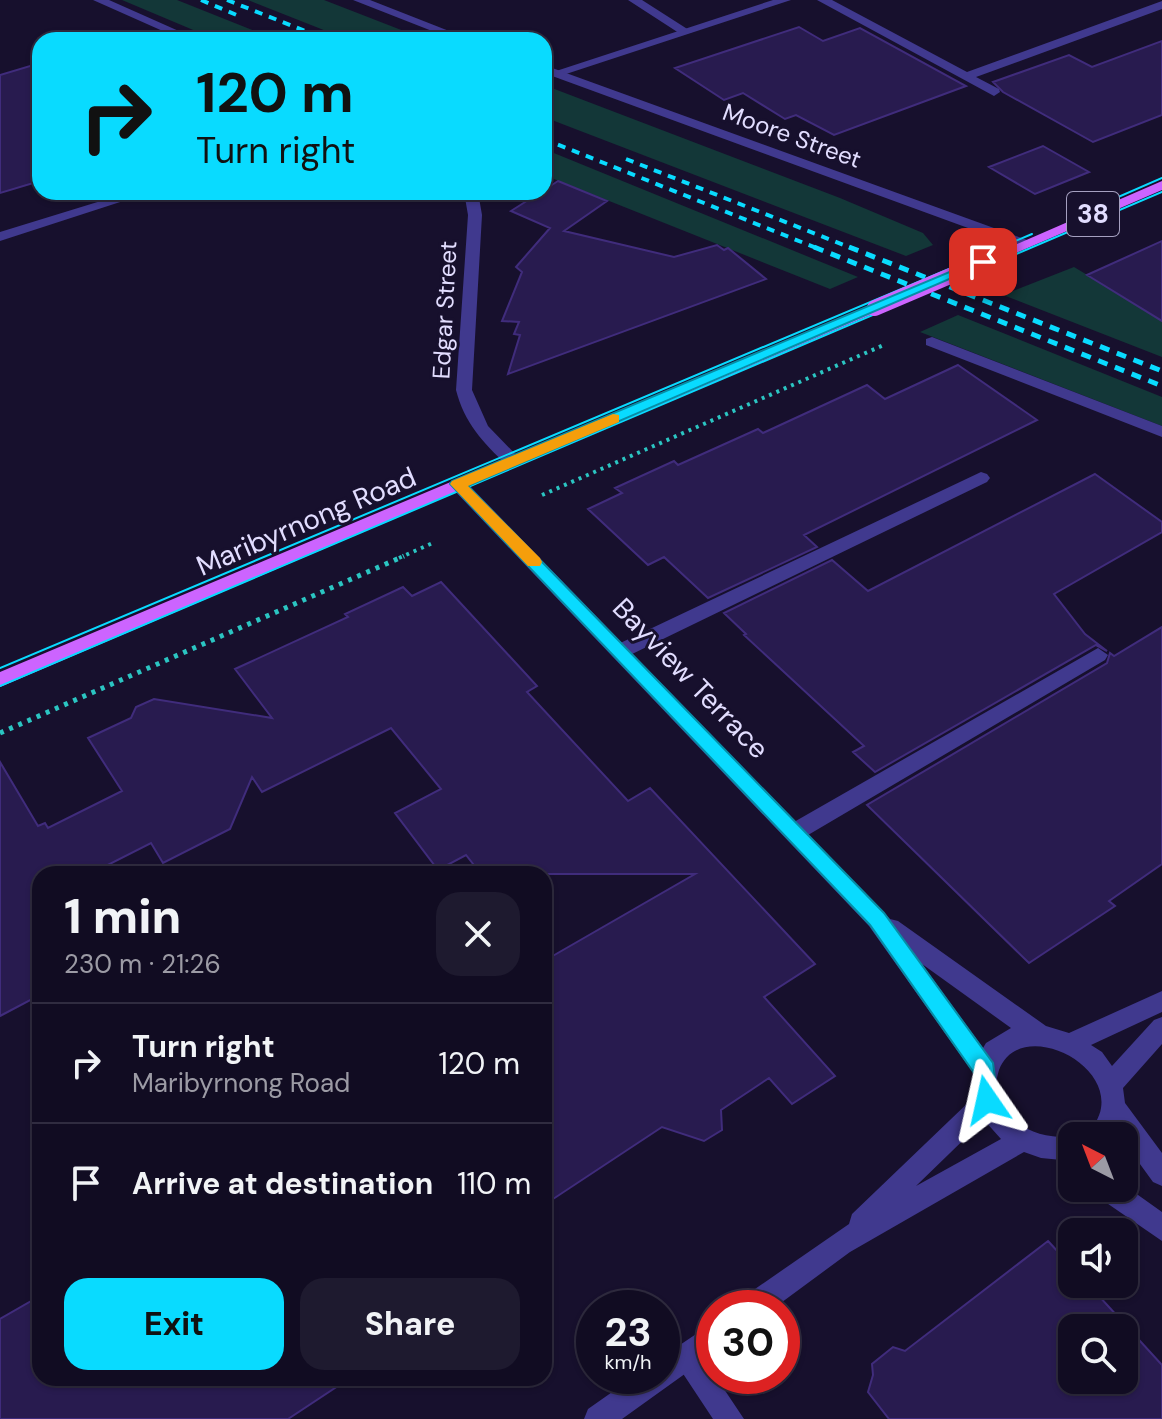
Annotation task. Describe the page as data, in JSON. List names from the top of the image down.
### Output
{
  "streets": {
    "main road": ["38", "Maribyrnong Road"],
    "street": ["Moore Street", "Edgar Street", "Bayview Terrace"]
  },
  "crossings": [
    ["Moore Street", "Maribyrnong Road"],
    ["Edgar Street", "Maribyrnong Road"],
    ["Maribyrnong Road", "Bayview Terrace"]
  ],
  "north": "top left",
  "page": {
    "turn": ["120 m", "Turn right"],
    "heading": ["1 min", "230 m · 21:26"],
    "list": [
      {
        "name": "Turn right",
        "note": "Maribyrnong Road",
        "value": "120 m"
      },
      {
        "name": "Arrive at destination",
        "value": "110 m"
      }
    ],
    "buttons": ["Exit", "Share"],
    "speed": "23 km/h",
    "limit": "30"
  }
}
